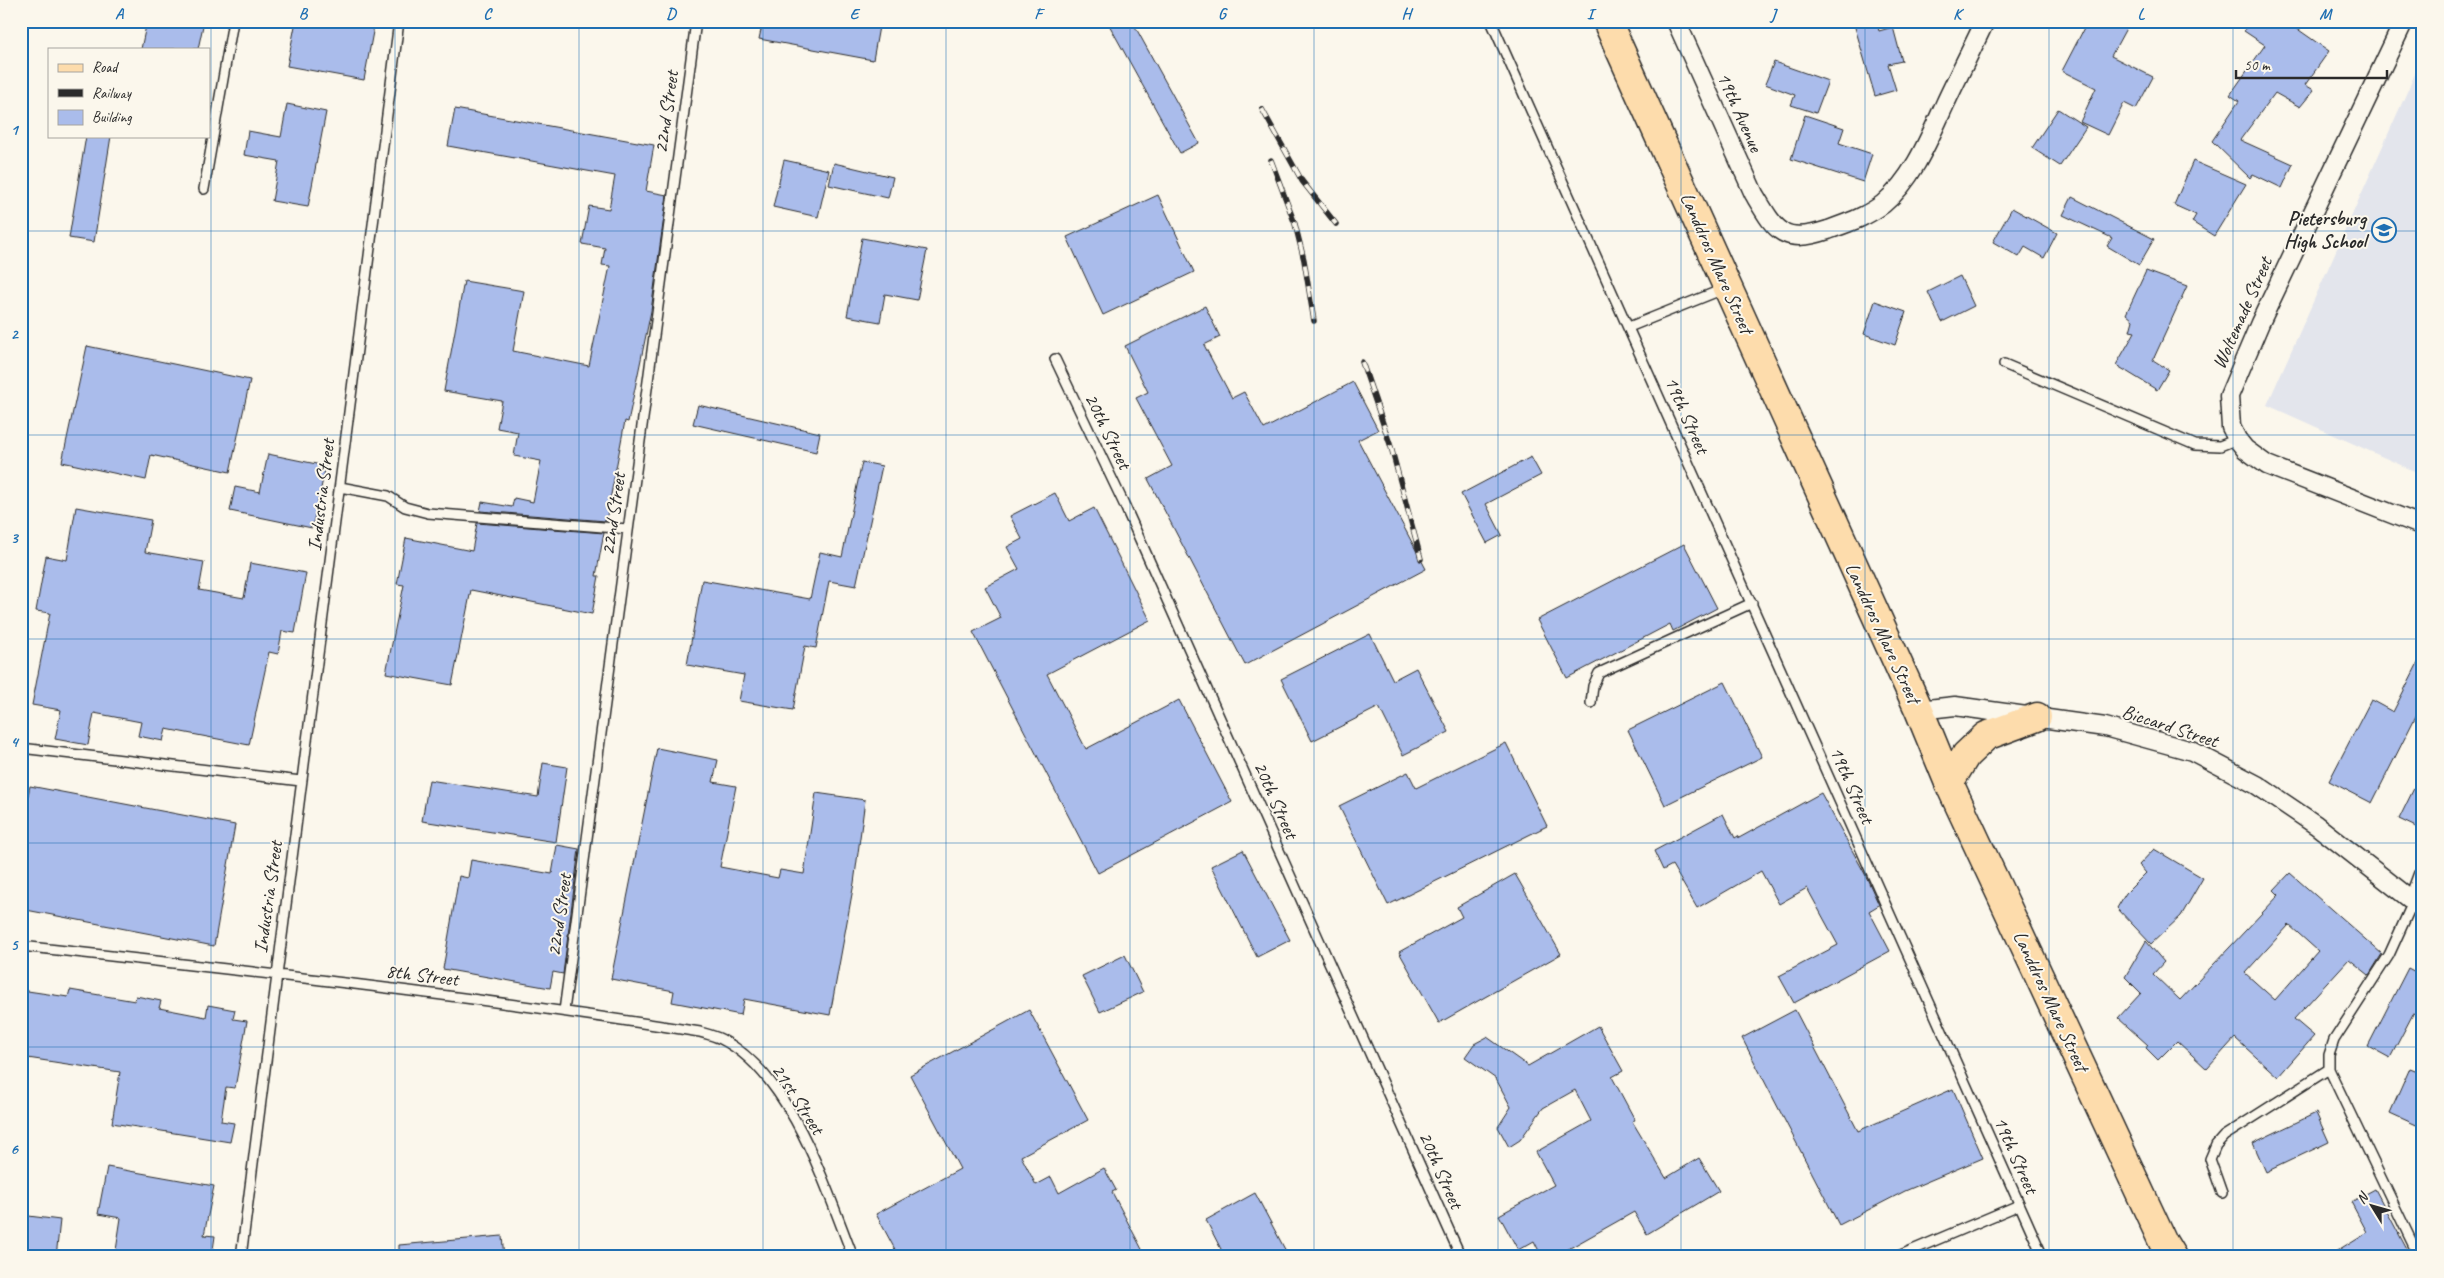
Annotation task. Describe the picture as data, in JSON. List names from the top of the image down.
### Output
{
  "streets": {
    "main road": ["Landdros Mare Street"],
    "street": ["19th Avenue", "Woltemade Street", "Biccard Street"],
    "lane": [
      "22nd Street",
      "19th Street",
      "20th Street",
      "Industria Street",
      "8th Street",
      "21st Street"
    ]
  },
  "crossings": [
    ["22nd Street", "8th Street"],
    ["22nd Street", "21st Street"],
    ["Landdros Mare Street", "Biccard Street"],
    ["Industria Street", "8th Street"],
    ["8th Street", "21st Street"]
  ],
  "places": {
    "school or university": ["Pietersburg High School"]
  },
  "legend": ["Road", "Railway", "Building"],
  "scale_bar": "50 m",
  "north": "top left",
  "grid": {
    "columns": [
      "A",
      "B",
      "C",
      "D",
      "E",
      "F",
      "G",
      "H",
      "I",
      "J",
      "K",
      "L",
      "M"
    ],
    "rows": [
      "1",
      "2",
      "3",
      "4",
      "5",
      "6"
    ]
  }
}
